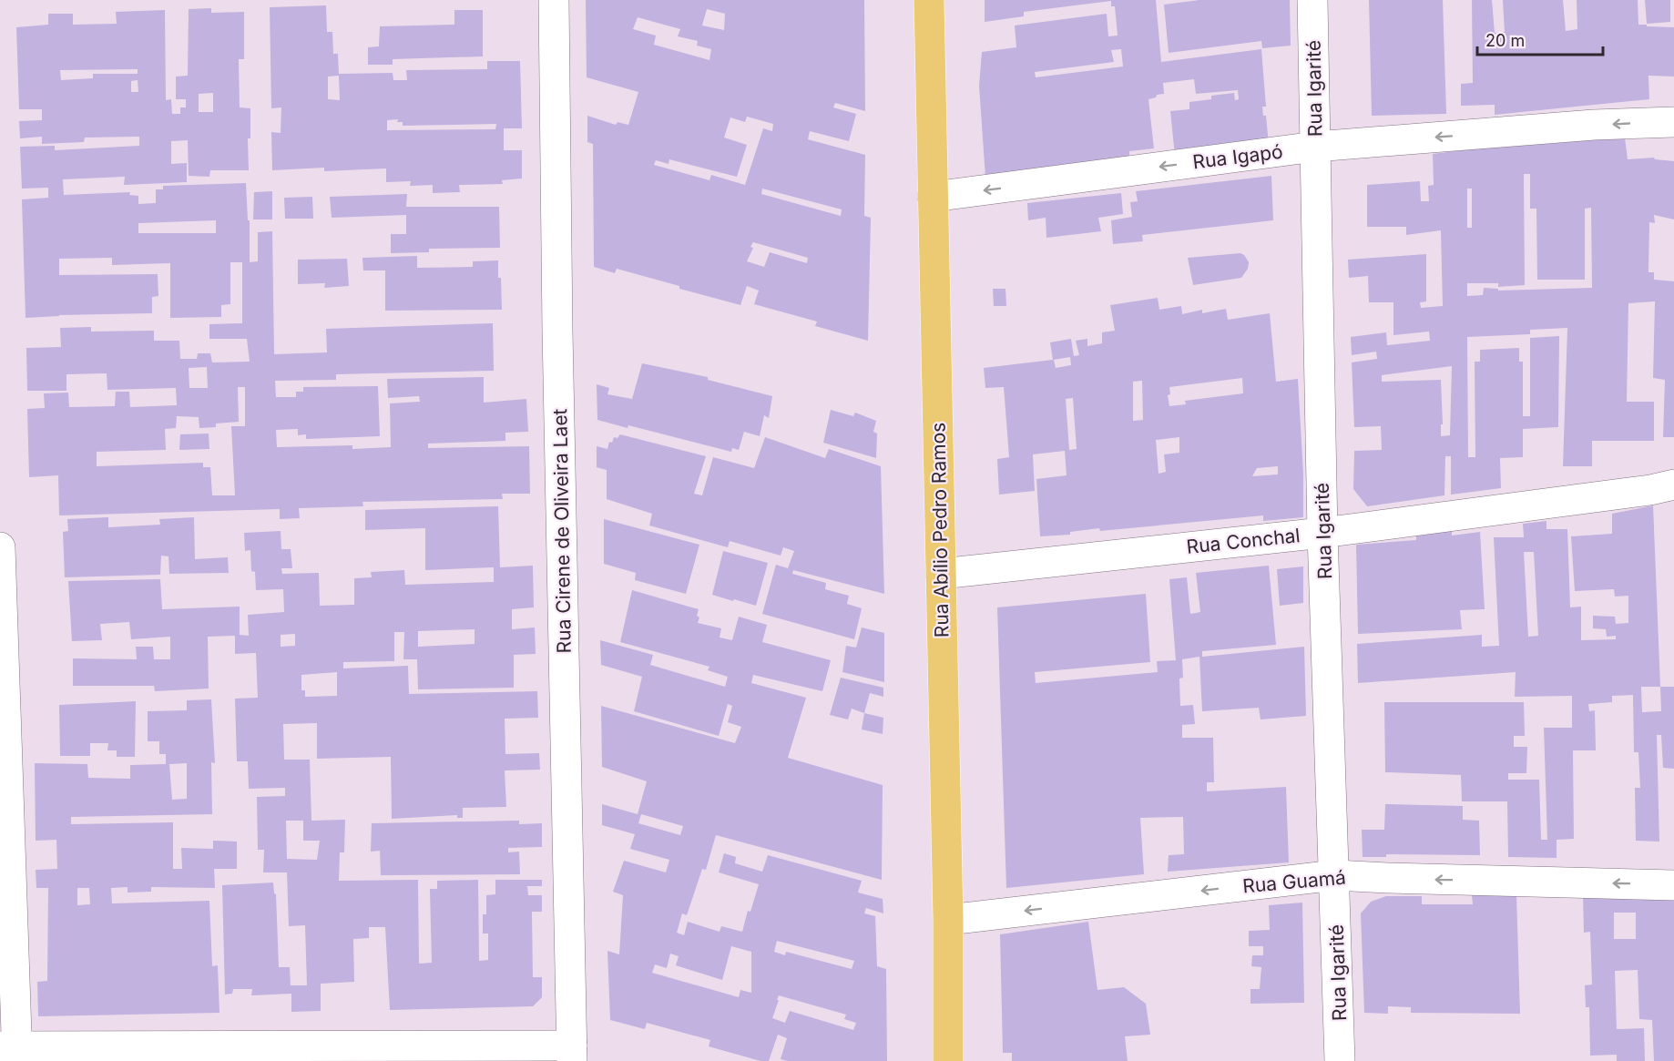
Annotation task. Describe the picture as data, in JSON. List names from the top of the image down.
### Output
{
  "streets": {
    "main road": ["Rua Abílio Pedro Ramos"],
    "street": [
      "Rua Igarité",
      "Rua Igapó",
      "Rua Cirene de Oliveira Laet",
      "Rua Conchal",
      "Rua Guamá"
    ]
  },
  "crossings": [
    ["Rua Igarité", "Rua Igapó"],
    ["Rua Igarité", "Rua Conchal"],
    ["Rua Igarité", "Rua Guamá"],
    ["Rua Igapó", "Rua Abílio Pedro Ramos"],
    ["Rua Abílio Pedro Ramos", "Rua Conchal"],
    ["Rua Abílio Pedro Ramos", "Rua Guamá"]
  ],
  "one_way": ["Rua Igapó", "Rua Guamá"],
  "scale_bar": "20 m"
}
